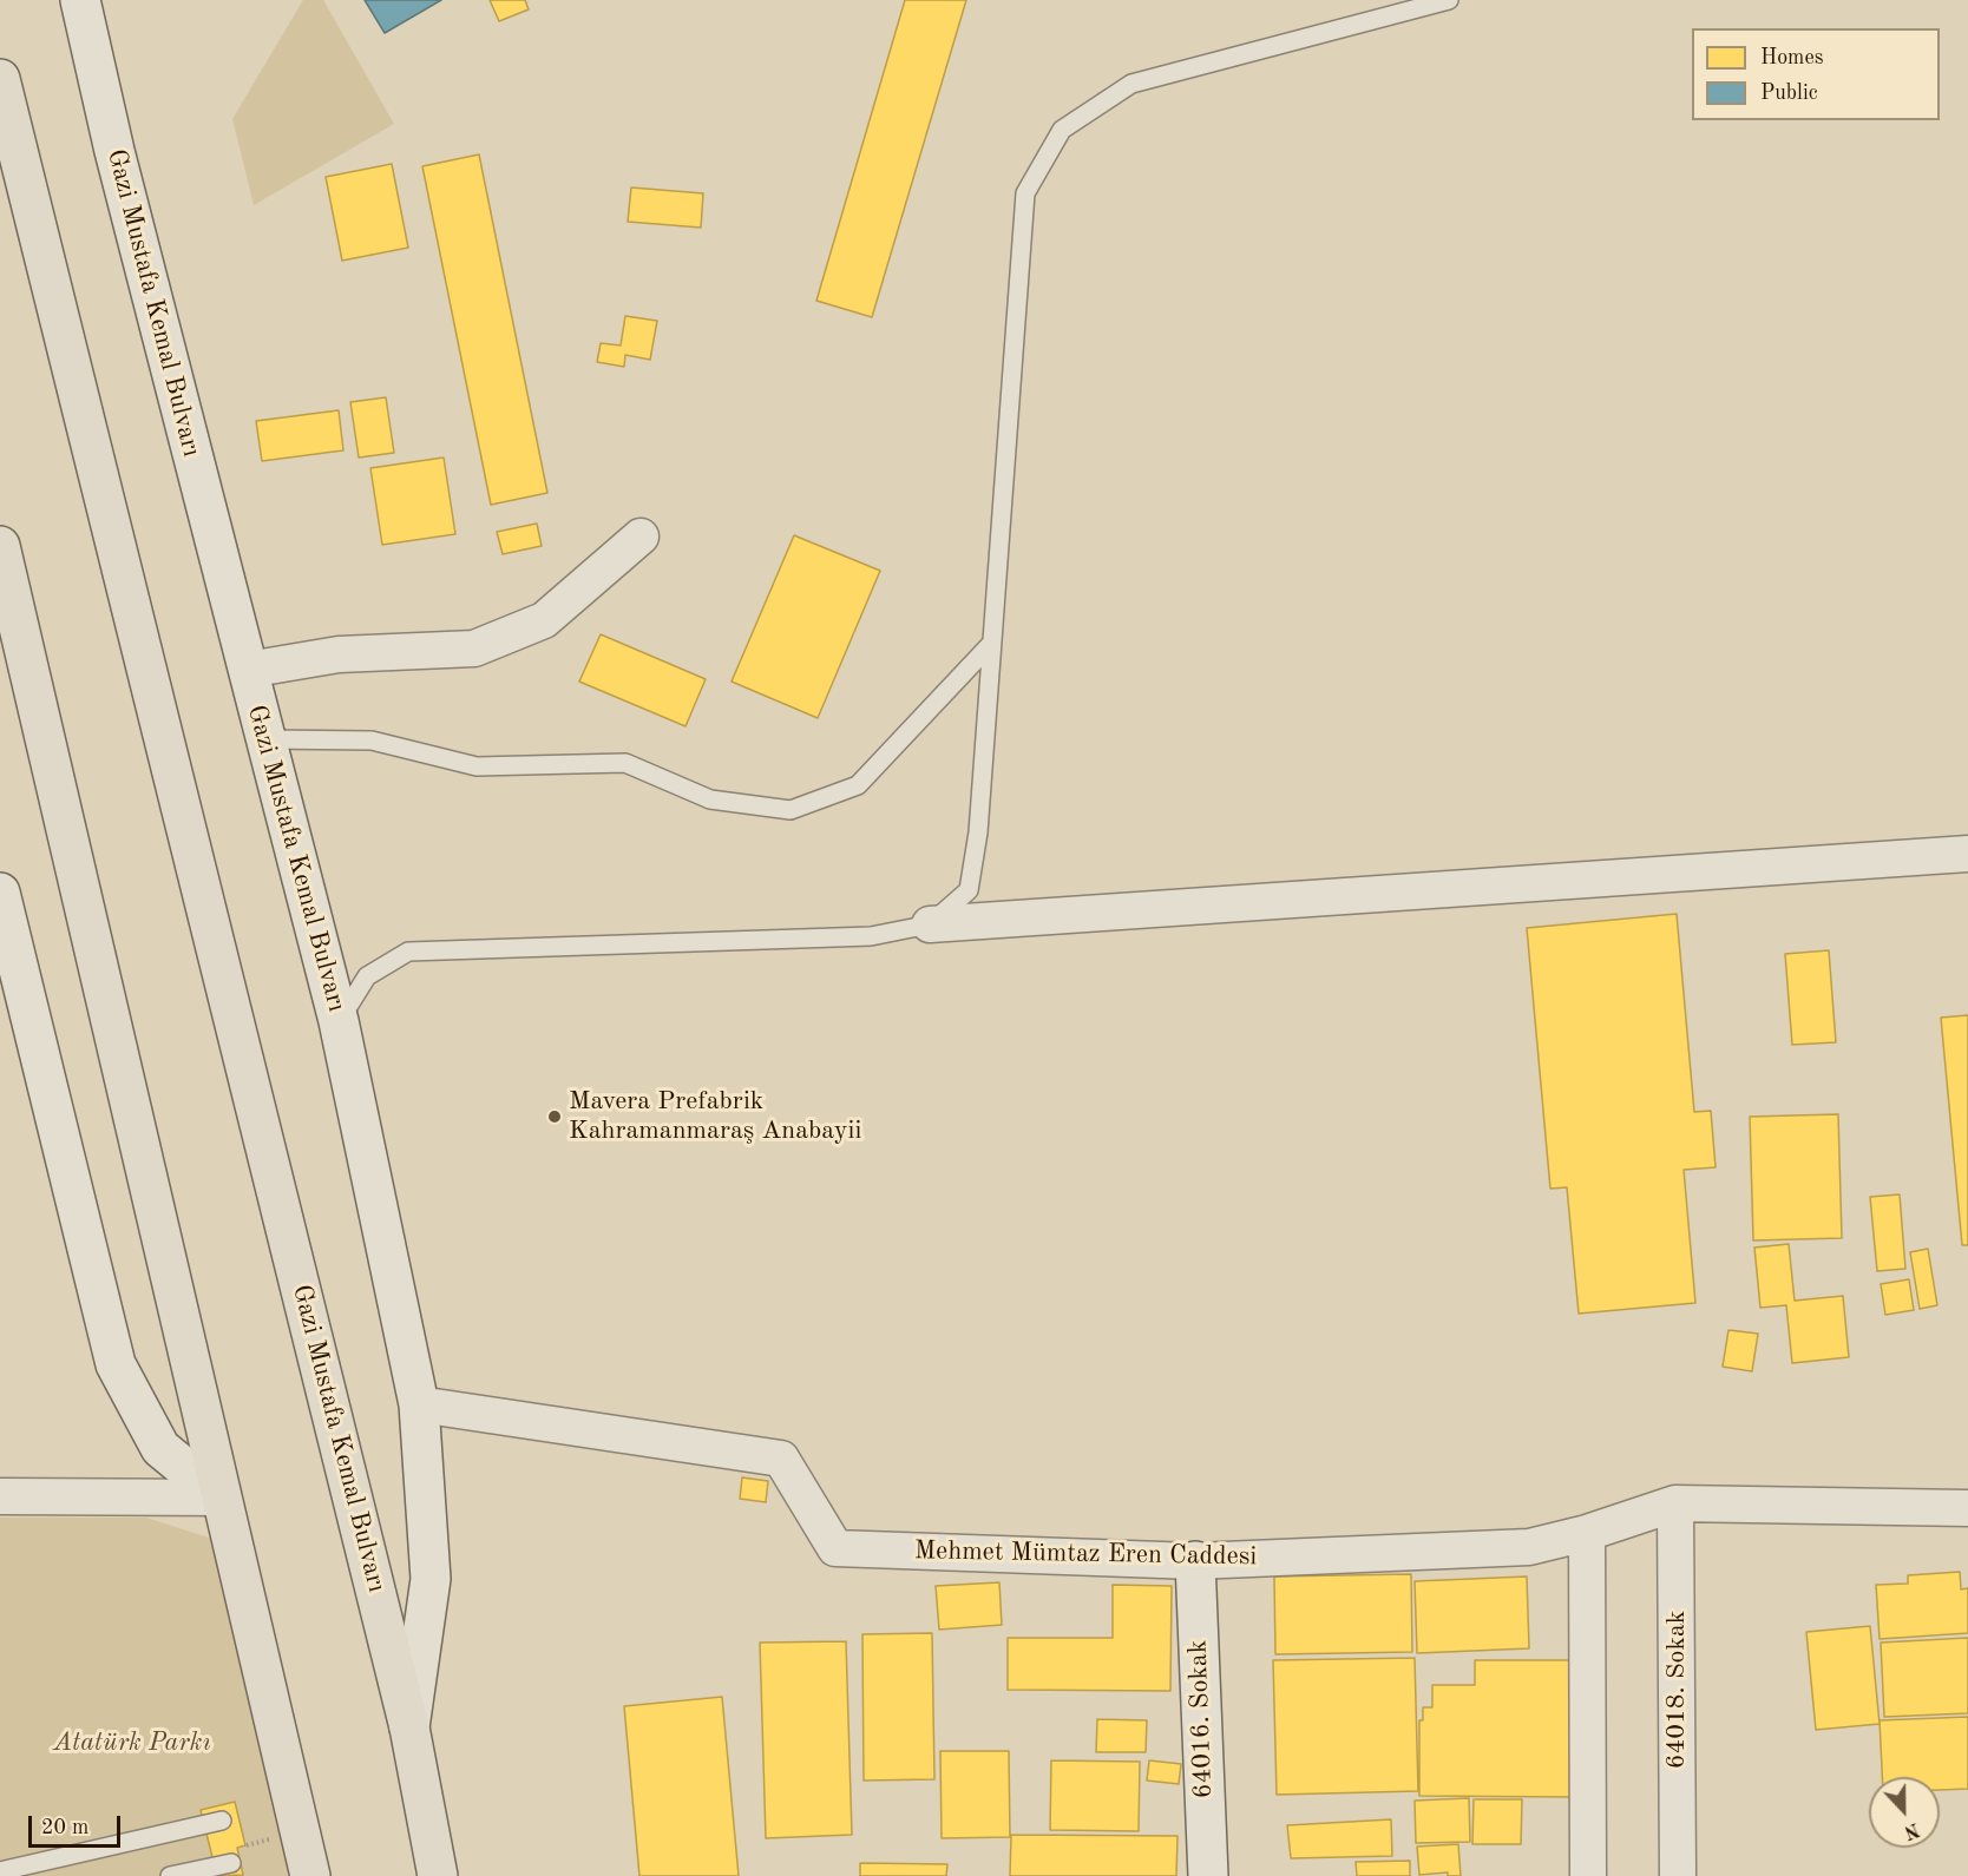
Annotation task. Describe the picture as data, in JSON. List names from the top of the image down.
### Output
{
  "streets": {
    "highway": ["Gazi Mustafa Kemal Bulvarı"],
    "street": ["Mehmet Mümtaz Eren Caddesi", "64018. Sokak", "64016. Sokak"]
  },
  "crossings": [
    ["Gazi Mustafa Kemal Bulvarı", "Mehmet Mümtaz Eren Caddesi"],
    ["Mehmet Mümtaz Eren Caddesi", "64018. Sokak"],
    ["Mehmet Mümtaz Eren Caddesi", "64016. Sokak"]
  ],
  "parks": ["Atatürk Parkı"],
  "places": ["Mavera Prefabrik Kahramanmaraş Anabayii"],
  "legend": ["Homes", "Public"],
  "scale_bar": "20 m",
  "north": "bottom"
}
